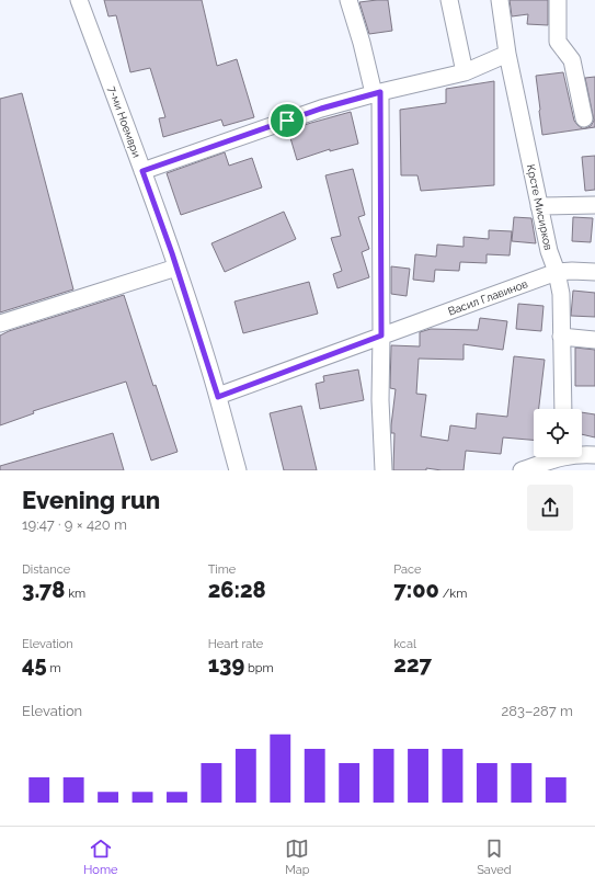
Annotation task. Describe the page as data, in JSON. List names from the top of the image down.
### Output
{
  "streets": {
    "street": ["7-ми Ноември", "Крсте Мисирков", "Васил Главинов"]
  },
  "crossings": [
    ["7-ми Ноември", "Васил Главинов"],
    ["Крсте Мисирков", "Васил Главинов"]
  ],
  "page": {
    "heading": ["Evening run", "19:47 · 9 × 420 m"],
    "stats": [
      ["Distance", "3.78 km"],
      ["Time", "26:28"],
      ["Pace", "7:00 /km"],
      ["Elevation", "45 m"],
      ["Heart rate", "139 bpm"],
      ["kcal", "227"]
    ],
    "chart": ["Elevation", "283–287 m"],
    "tabs": ["Home", "Map", "Saved"]
  }
}
